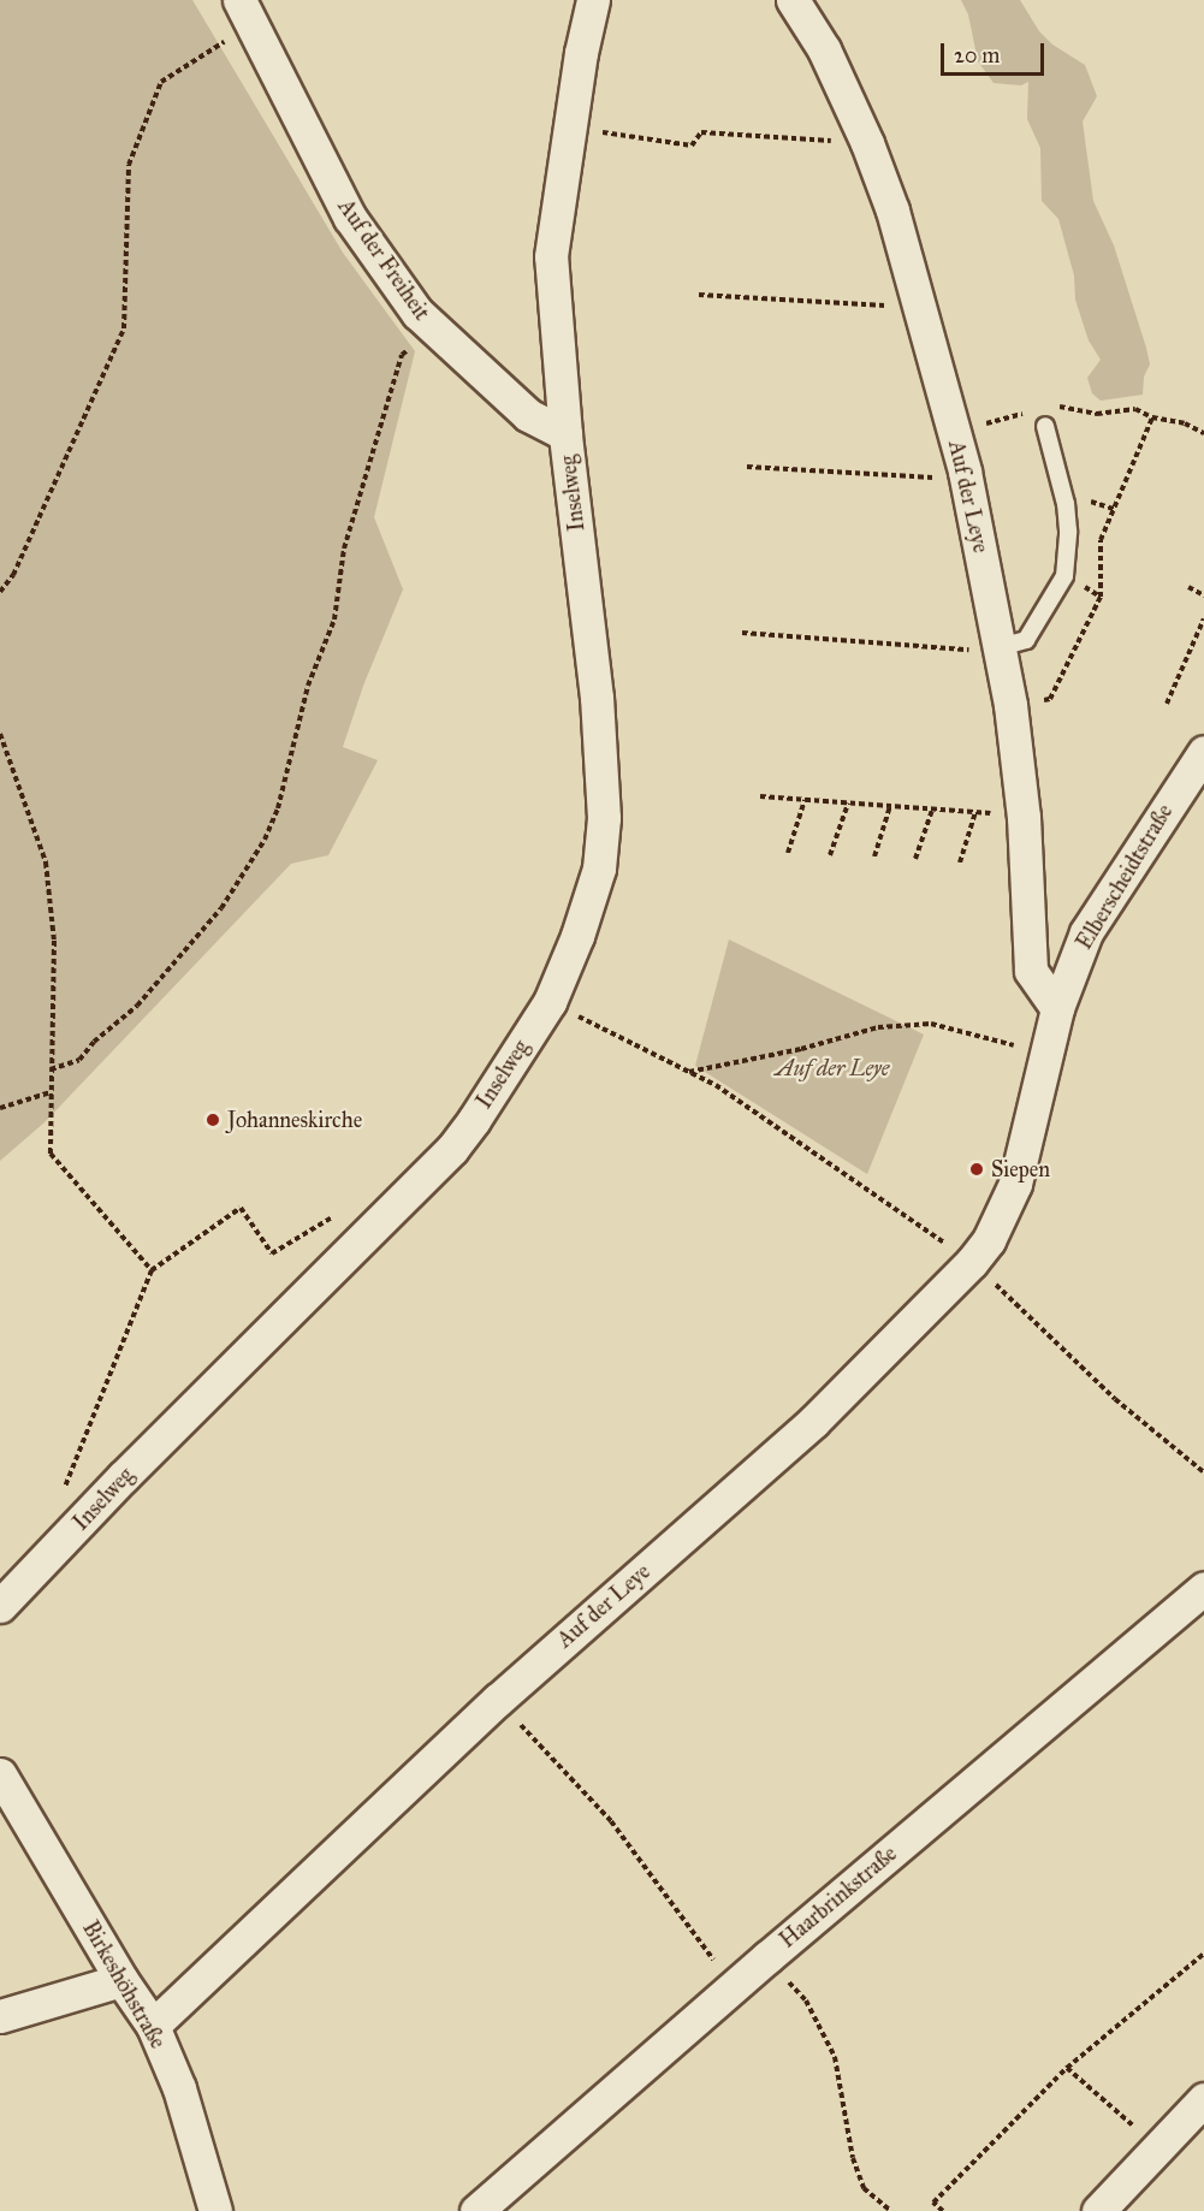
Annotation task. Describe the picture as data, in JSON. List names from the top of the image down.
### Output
{
  "streets": {
    "street": [
      "Auf der Freiheit",
      "Inselweg",
      "Auf der Leye",
      "Elberscheidtstraße",
      "Haarbrinkstraße",
      "Birkeshöhstraße"
    ]
  },
  "crossings": [
    ["Auf der Freiheit", "Inselweg"],
    ["Auf der Leye", "Elberscheidtstraße"],
    ["Auf der Leye", "Birkeshöhstraße"]
  ],
  "parks": ["Auf der Leye"],
  "places": ["Johanneskirche", "Siepen"],
  "scale_bar": "20 m"
}
